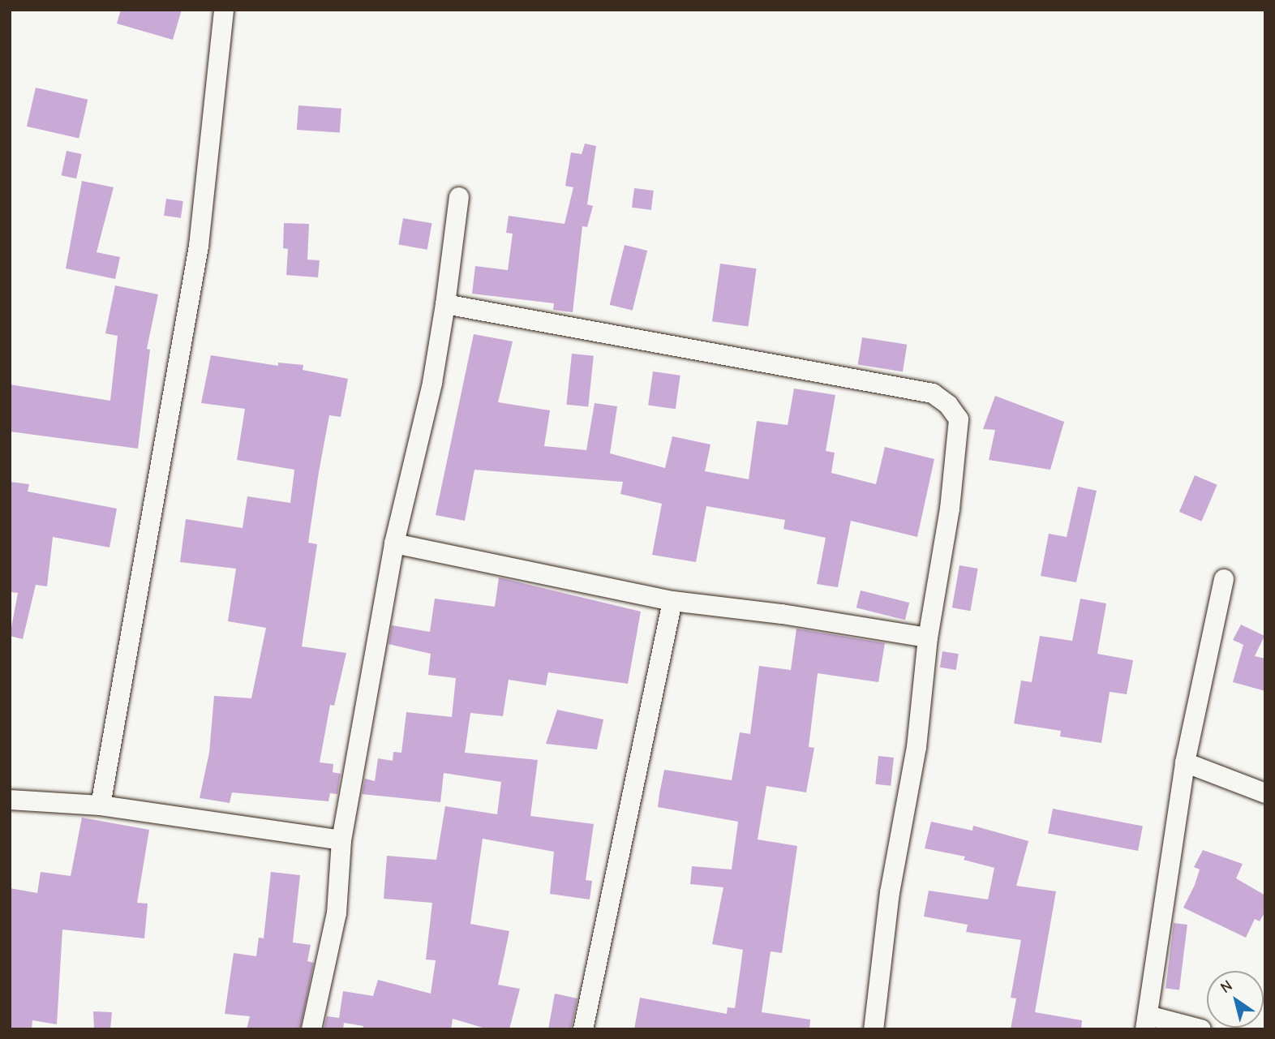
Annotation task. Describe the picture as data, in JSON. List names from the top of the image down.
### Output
{
  "north": "top left"
}
